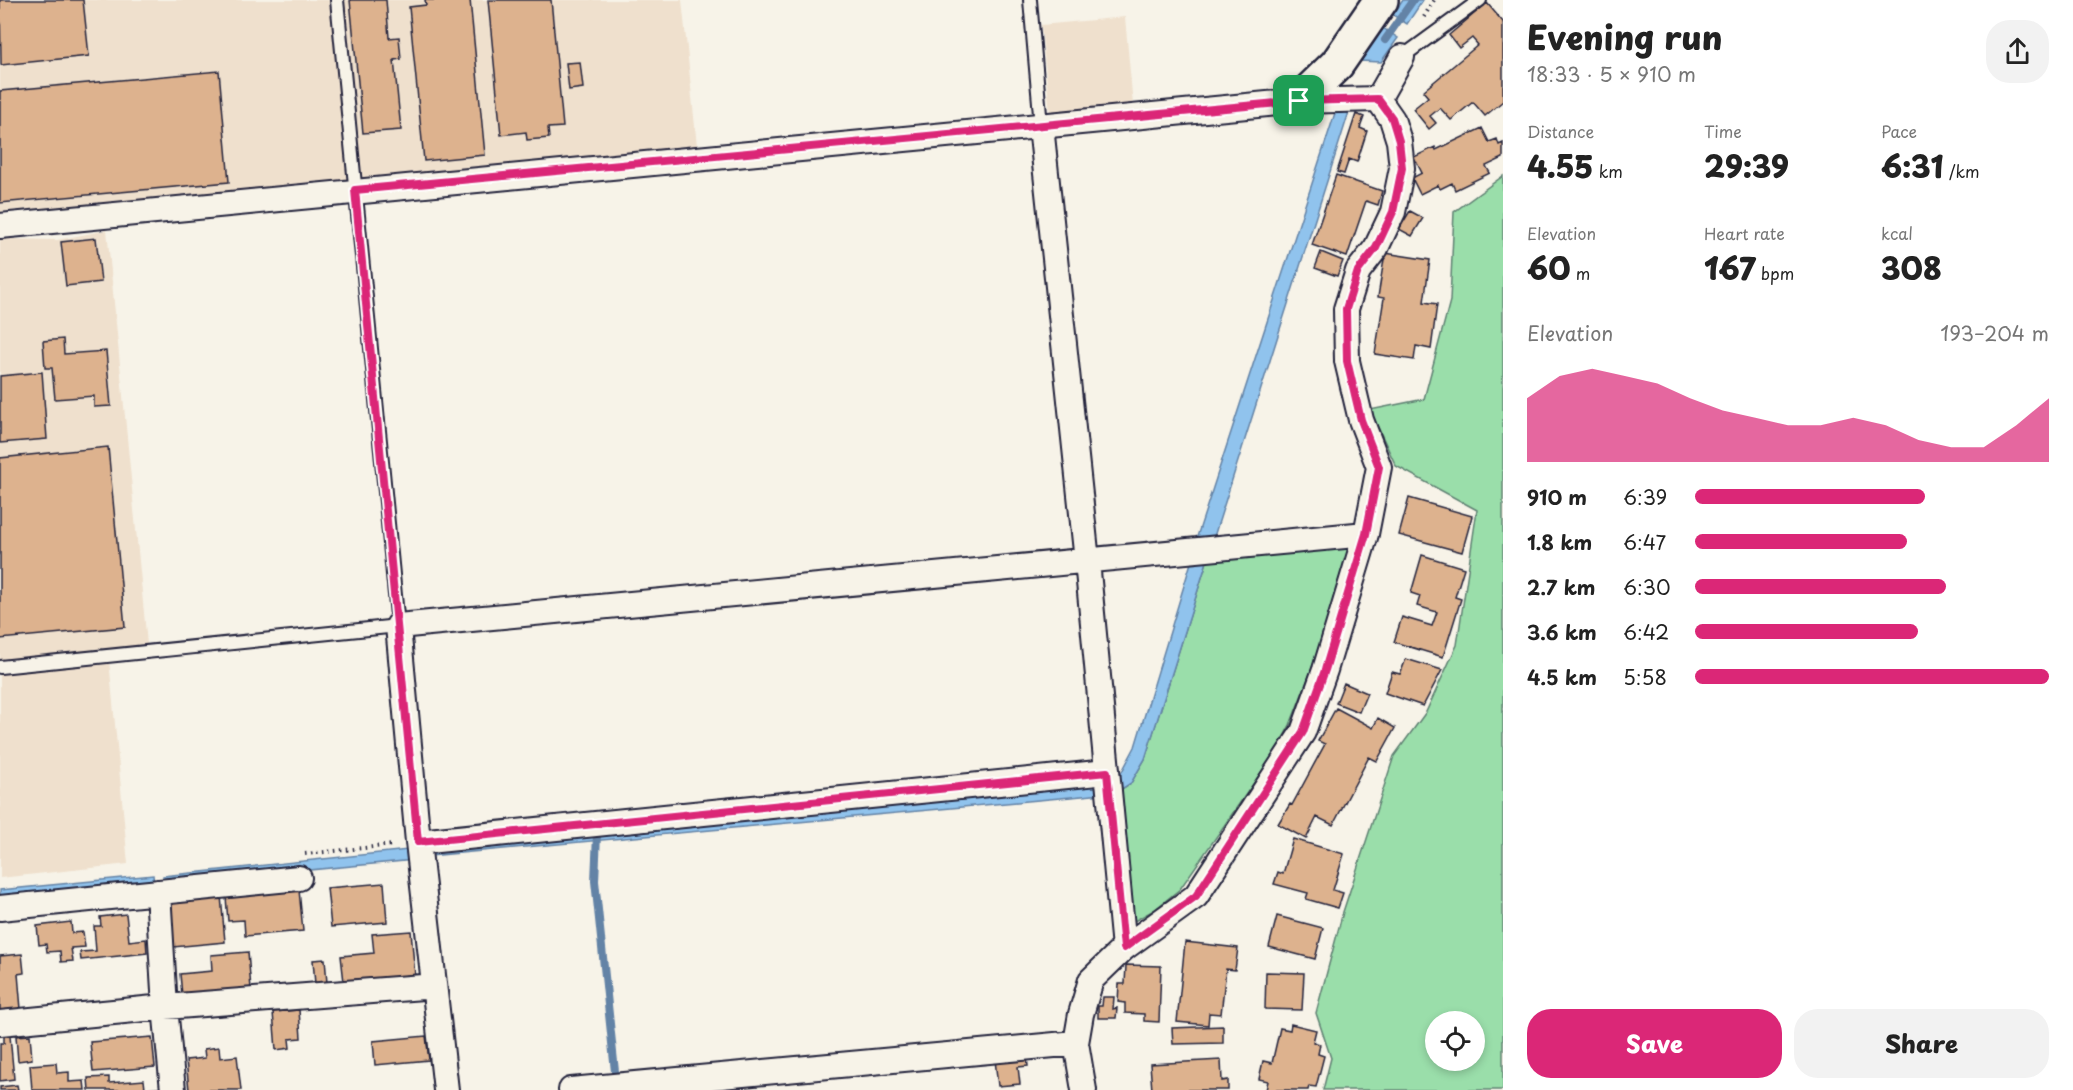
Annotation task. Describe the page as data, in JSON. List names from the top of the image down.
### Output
{
  "page": {
    "heading": ["Evening run", "18:33 · 5 × 910 m"],
    "stats": [
      ["Distance", "4.55 km"],
      ["Time", "29:39"],
      ["Pace", "6:31 /km"],
      ["Elevation", "60 m"],
      ["Heart rate", "167 bpm"],
      ["kcal", "308"]
    ],
    "chart": ["Elevation", "193–204 m"],
    "list": [
      {
        "name": "910 m",
        "note": "6:39"
      },
      {
        "name": "1.8 km",
        "note": "6:47"
      },
      {
        "name": "2.7 km",
        "note": "6:30"
      },
      {
        "name": "3.6 km",
        "note": "6:42"
      },
      {
        "name": "4.5 km",
        "note": "5:58"
      }
    ],
    "buttons": ["Save", "Share"]
  }
}
